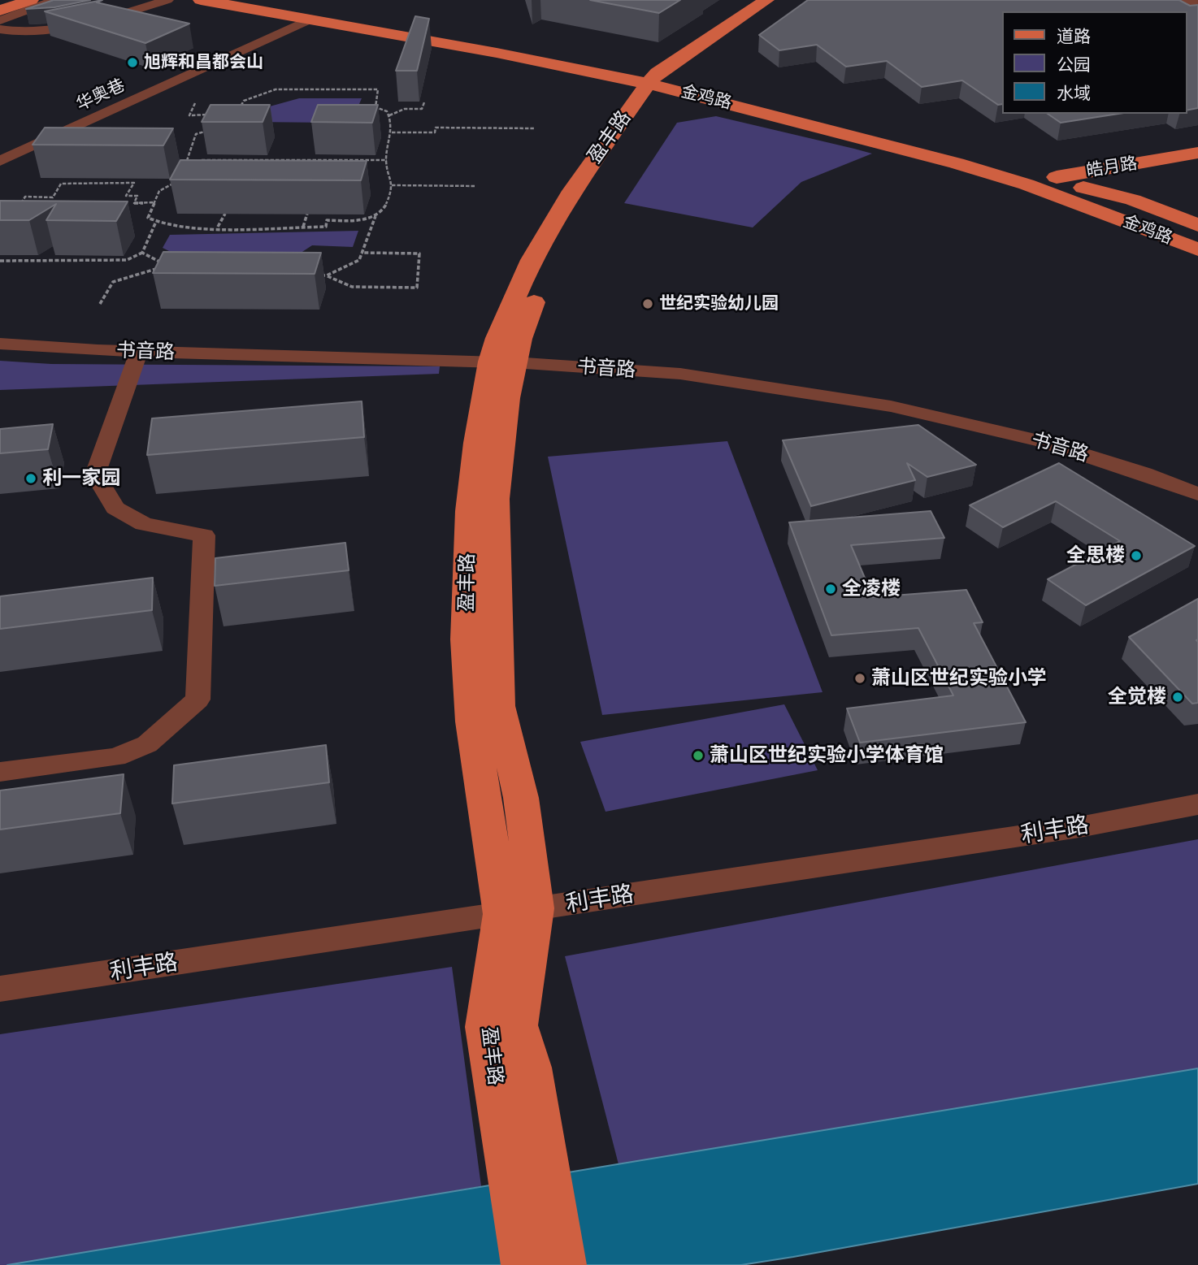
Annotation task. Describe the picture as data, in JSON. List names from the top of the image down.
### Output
{
  "streets": {
    "main road": ["金鸡路", "盈丰路", "皓月路"],
    "street": ["华奥巷", "书音路", "利丰路"]
  },
  "crossings": [
    ["华奥巷", "金鸡路"],
    ["金鸡路", "盈丰路"],
    ["金鸡路", "皓月路"],
    ["盈丰路", "书音路"],
    ["盈丰路", "利丰路"]
  ],
  "places": [
    "旭辉和昌都会山",
    "世纪实验幼儿园",
    "利一家园",
    "全思楼",
    "全凌楼",
    "萧山区世纪实验小学",
    "全觉楼",
    "萧山区世纪实验小学体育馆"
  ],
  "legend": ["道路", "公园", "水域"]
}
